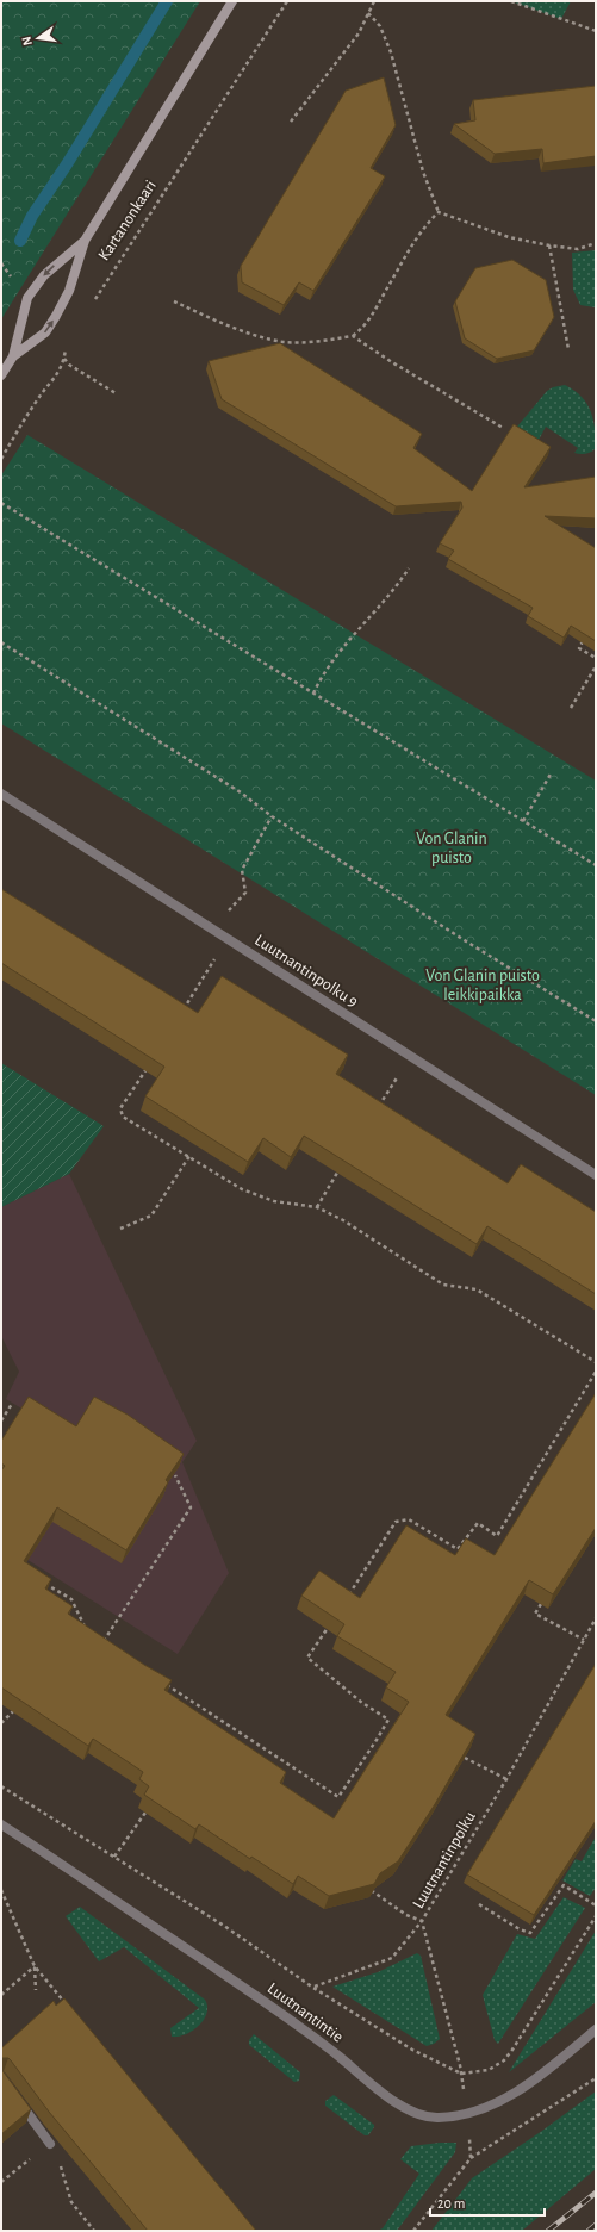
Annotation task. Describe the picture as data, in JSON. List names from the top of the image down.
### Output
{
  "streets": {
    "street": ["Kartanonkaari", "Luutnantinpolku 9", "Luutnantintie"],
    "path": ["Luutnantinpolku"]
  },
  "crossings": [
    ["Luutnantinpolku", "Luutnantintie"]
  ],
  "parks": ["Von Glanin puisto", "Von Glanin puisto leikkipaikka"],
  "scale_bar": "20 m",
  "north": "left"
}
